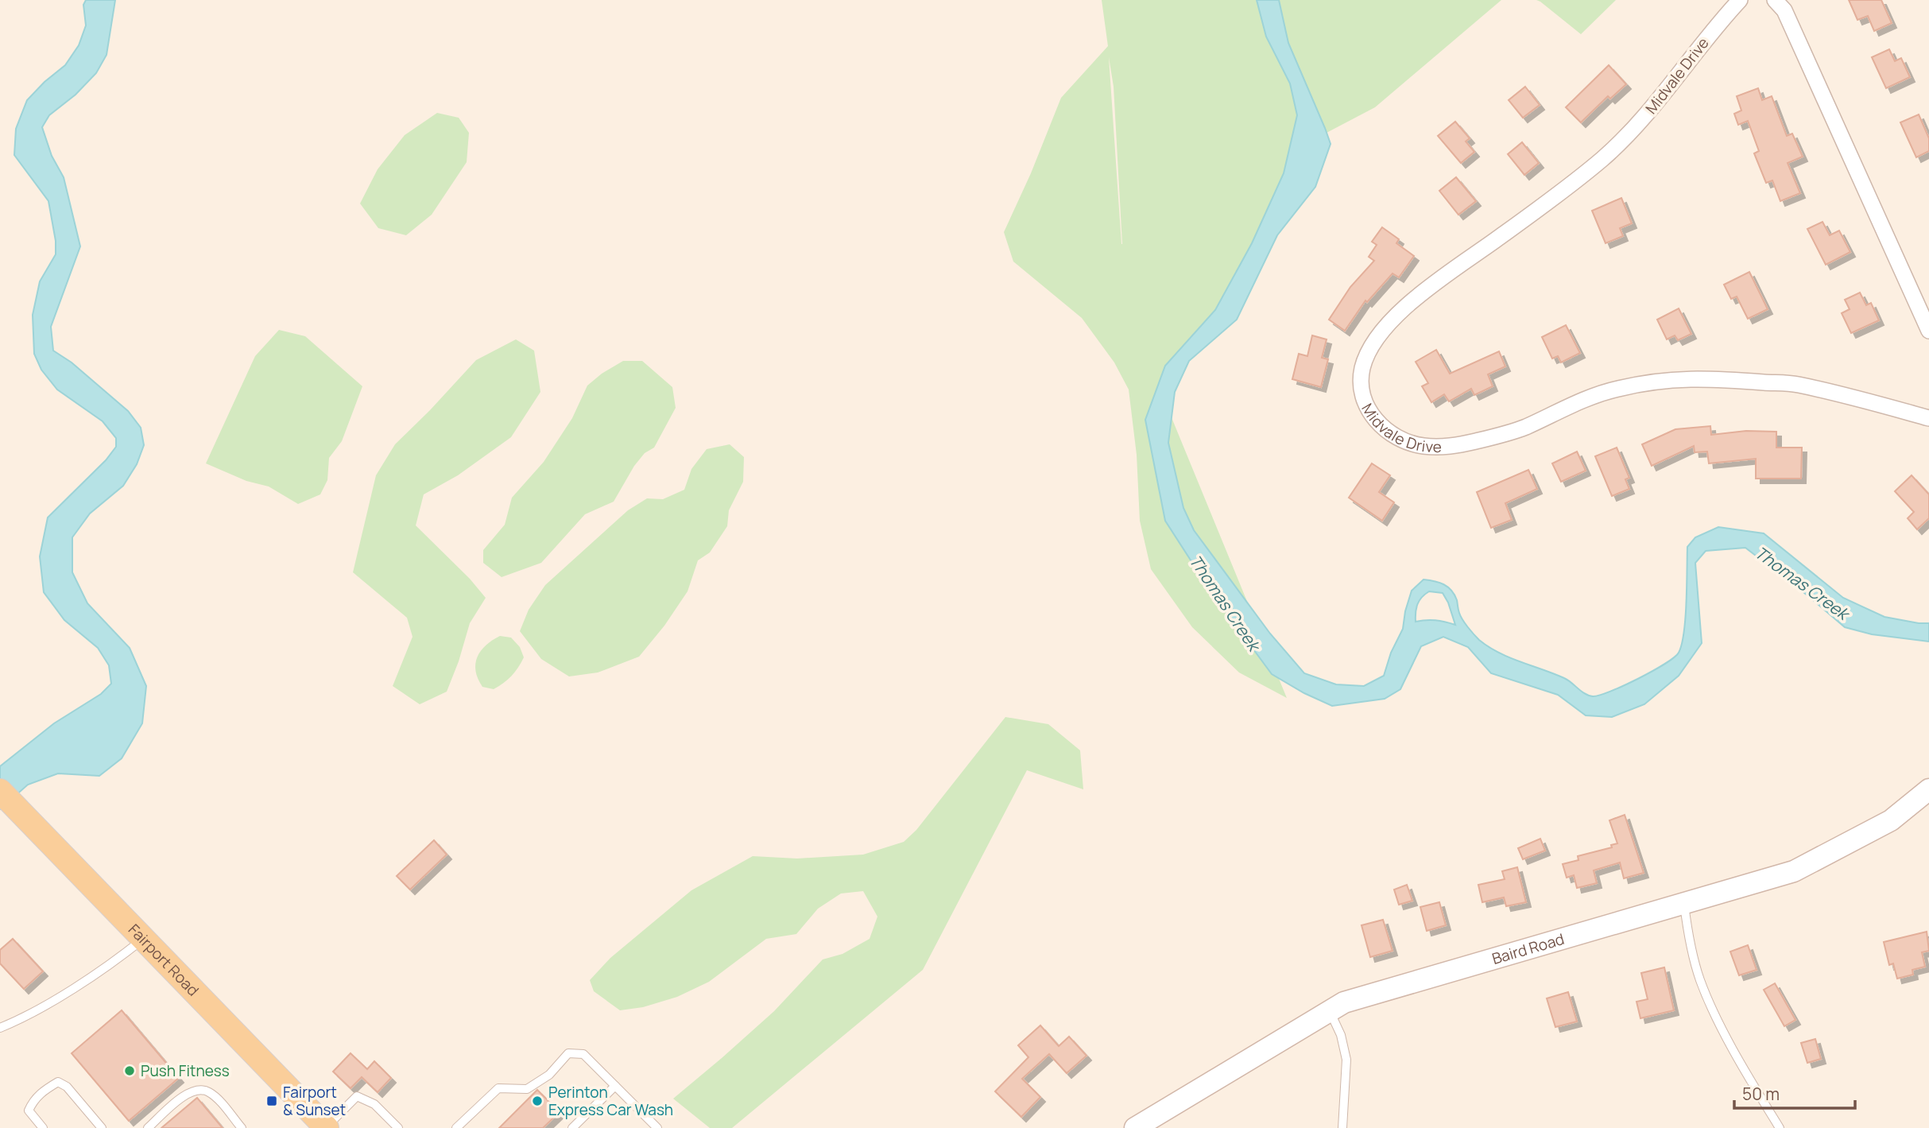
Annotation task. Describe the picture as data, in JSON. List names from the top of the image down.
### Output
{
  "streets": {
    "main road": ["Fairport Road"],
    "street": ["Midvale Drive", "Baird Road"]
  },
  "water": ["Thomas Creek"],
  "places": {
    "other": ["Push Fitness", "Perinton Express Car Wash"],
    "transit": ["Fairport & Sunset"]
  },
  "scale_bar": "50 m"
}
